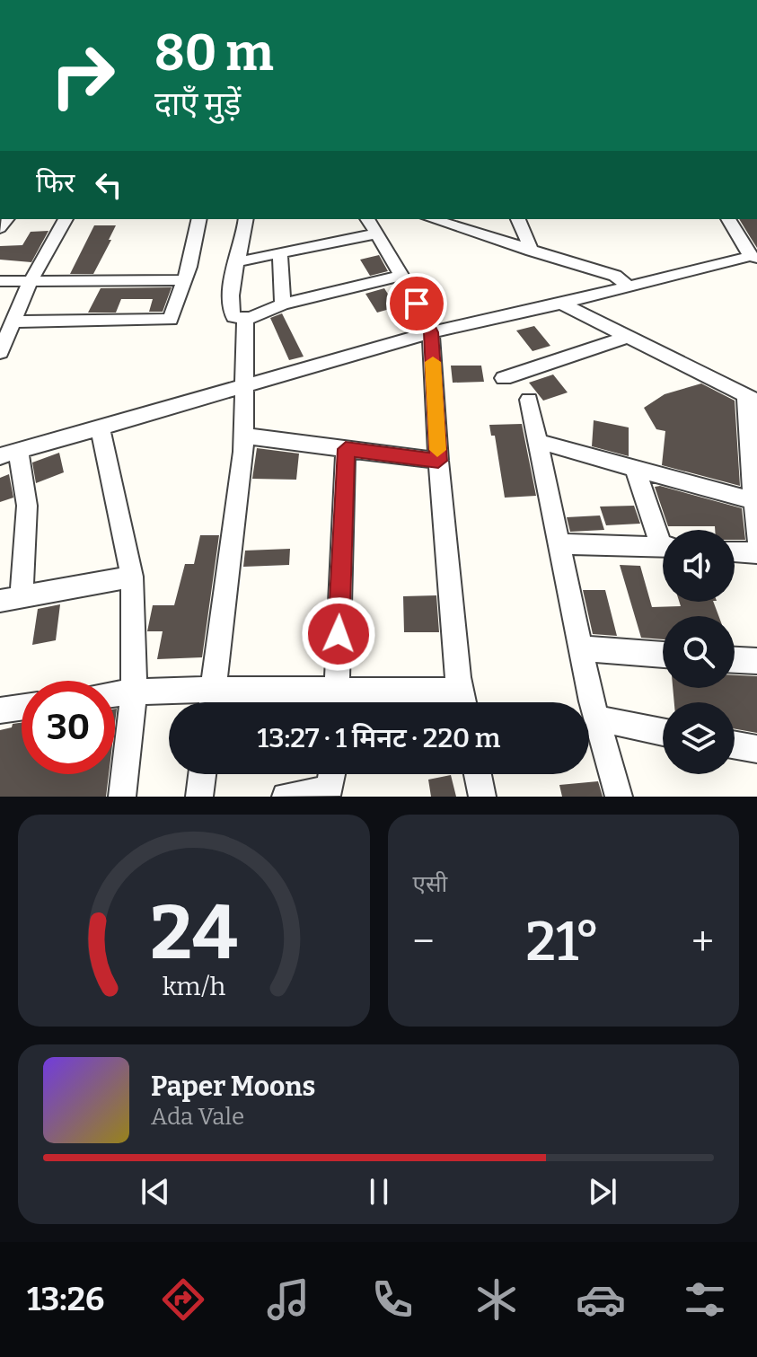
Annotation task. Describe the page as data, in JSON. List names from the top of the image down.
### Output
{
  "page": {
    "turn": ["80 m", "दाएँ मुड़ें"],
    "then": "फिर",
    "limit": "30",
    "trip": "13:27 · 1 मिनट · 220 m",
    "tile": "एसी",
    "heat": ["−", "21°", "+"],
    "song": ["Paper Moons", "Ada Vale"],
    "tabs": "13:26",
    "gauge": ["24", "km/h"]
  }
}
